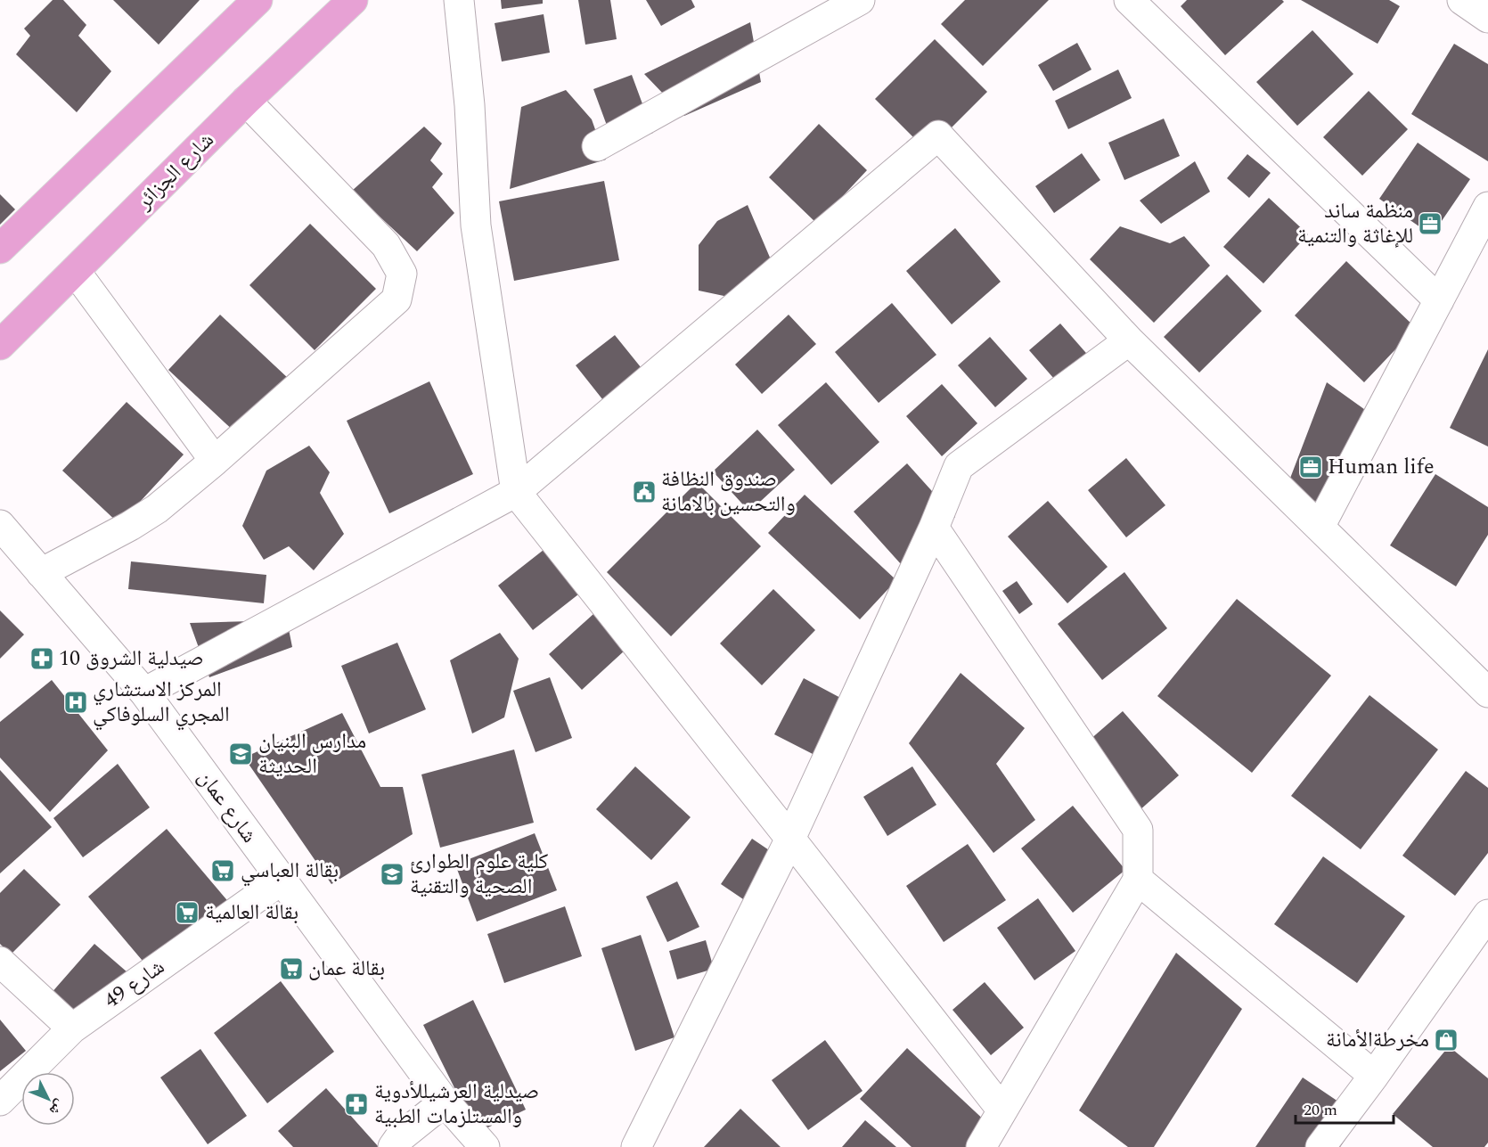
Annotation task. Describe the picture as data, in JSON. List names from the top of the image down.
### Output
{
  "streets": {
    "main road": ["شارع الجزائر"],
    "street": ["شارع عمان", "شارع 49"]
  },
  "crossings": [
    ["شارع عمان", "شارع 49"]
  ],
  "places": {
    "office": ["منظمة ساند للإغاثة والتنمية", "Human life"],
    "public building": ["صندوق النظافة والتحسين بالامانة"],
    "pharmacy": ["صيدلية الشروق 10", "صيدلية العرشيللأدوية والمستلزمات الطبية"],
    "hospital": ["المركز الاستشاري المجري السلوفاكي"],
    "school or university": ["مدارس البنيان الحديثة", "كلية علوم الطوارئ الصحية والتقنية"],
    "supermarket": ["بقالة العباسي", "بقالة العالمية", "بقالة عمان"],
    "shop": ["مخرطةالأمانة"]
  },
  "scale_bar": "20 m",
  "north": "bottom right"
}
